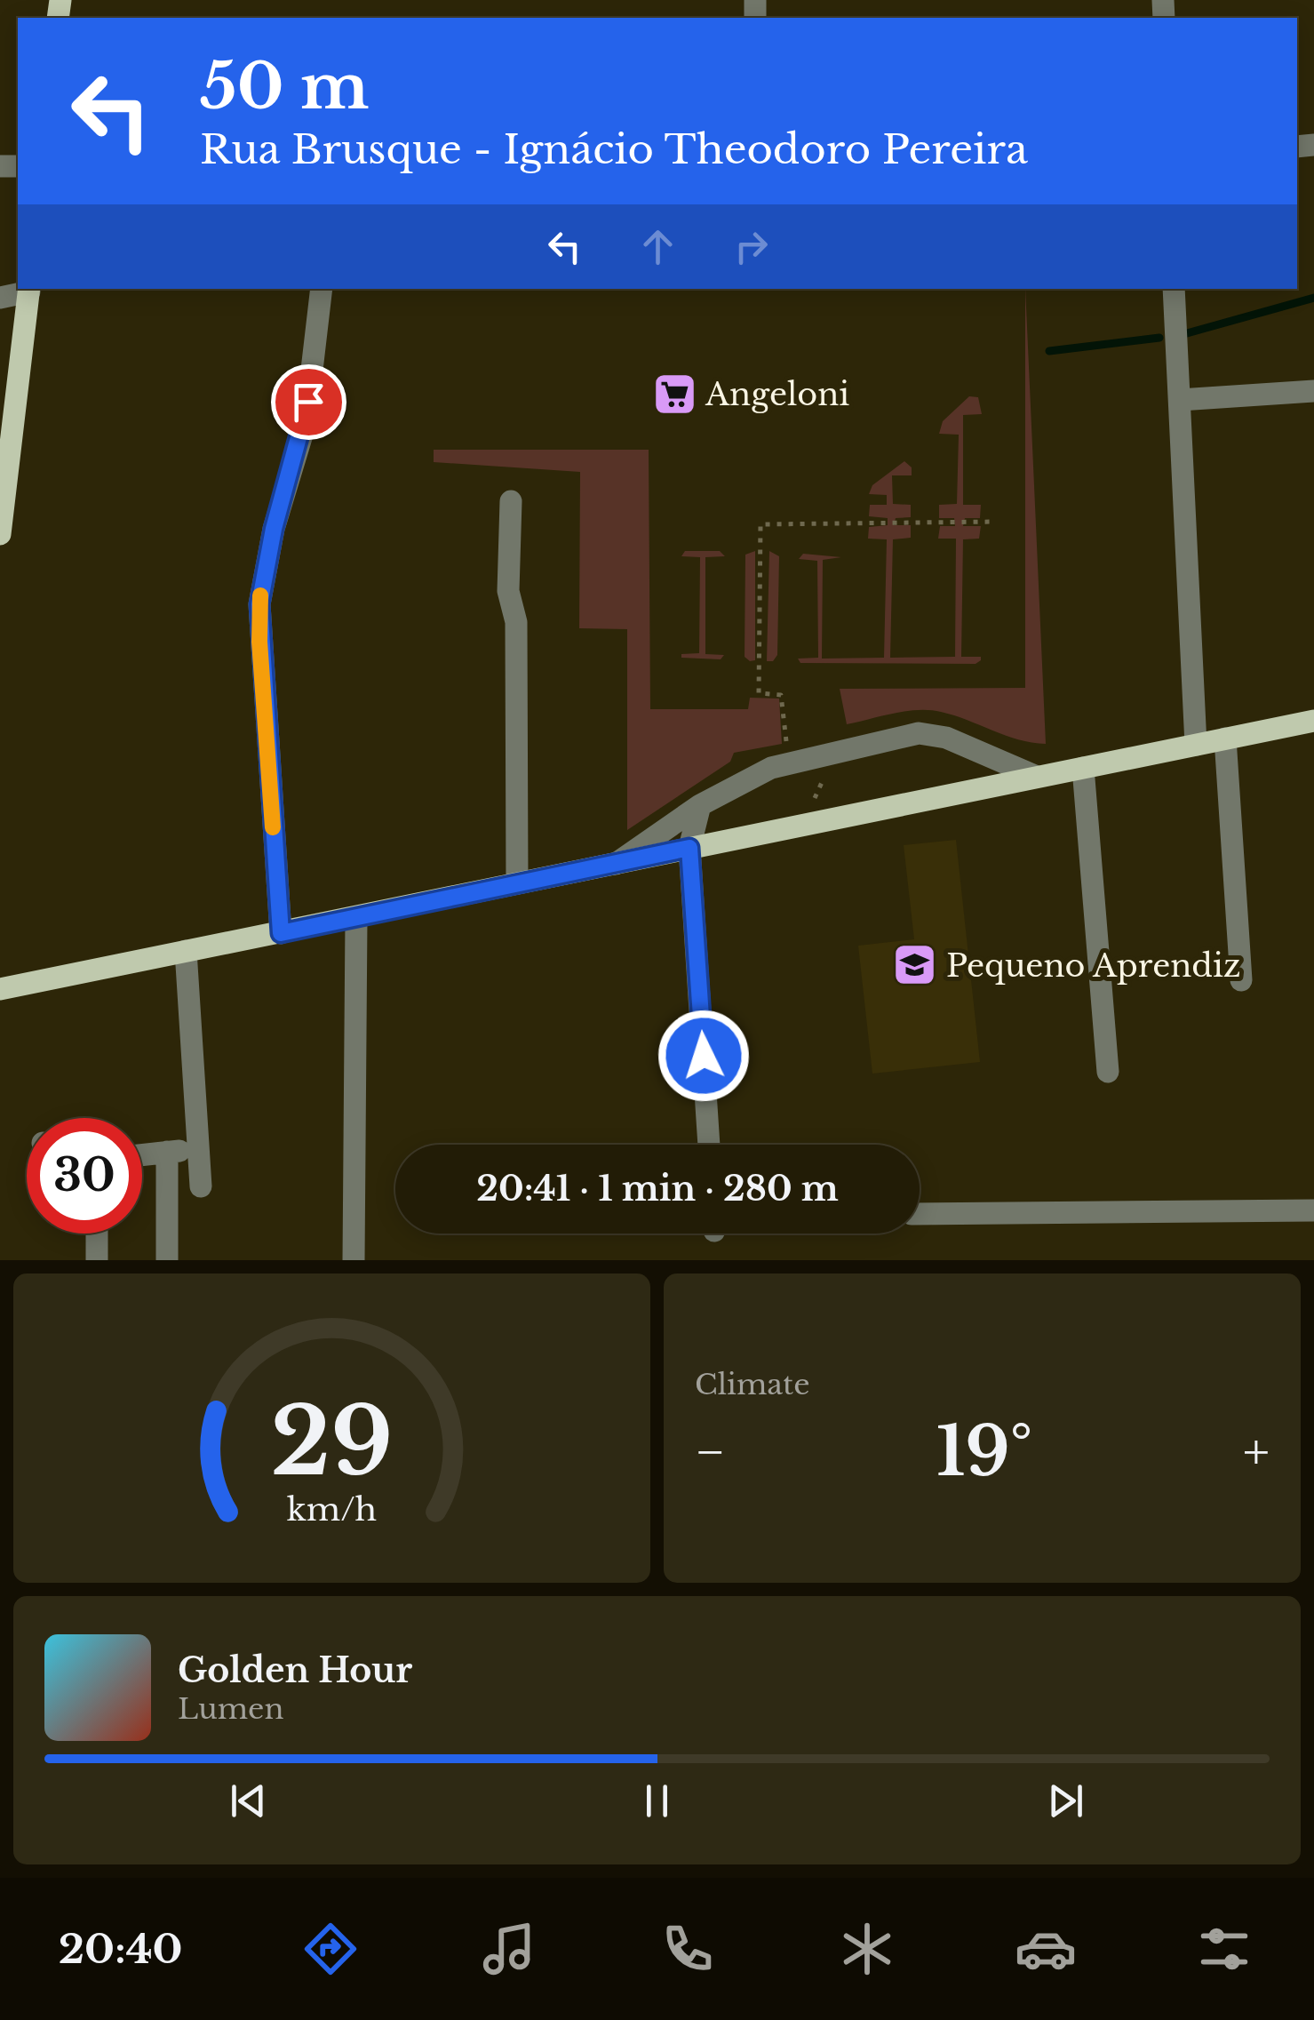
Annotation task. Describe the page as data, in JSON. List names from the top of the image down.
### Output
{
  "places": {
    "supermarket": ["Angeloni"],
    "school or university": ["Pequeno Aprendiz"]
  },
  "page": {
    "turn": ["50 m", "Rua Brusque - Ignácio Theodoro Pereira"],
    "limit": "30",
    "trip": "20:41 · 1 min · 280 m",
    "tile": "Climate",
    "heat": ["−", "19°", "+"],
    "song": ["Golden Hour", "Lumen"],
    "tabs": "20:40",
    "gauge": ["29", "km/h"]
  }
}
